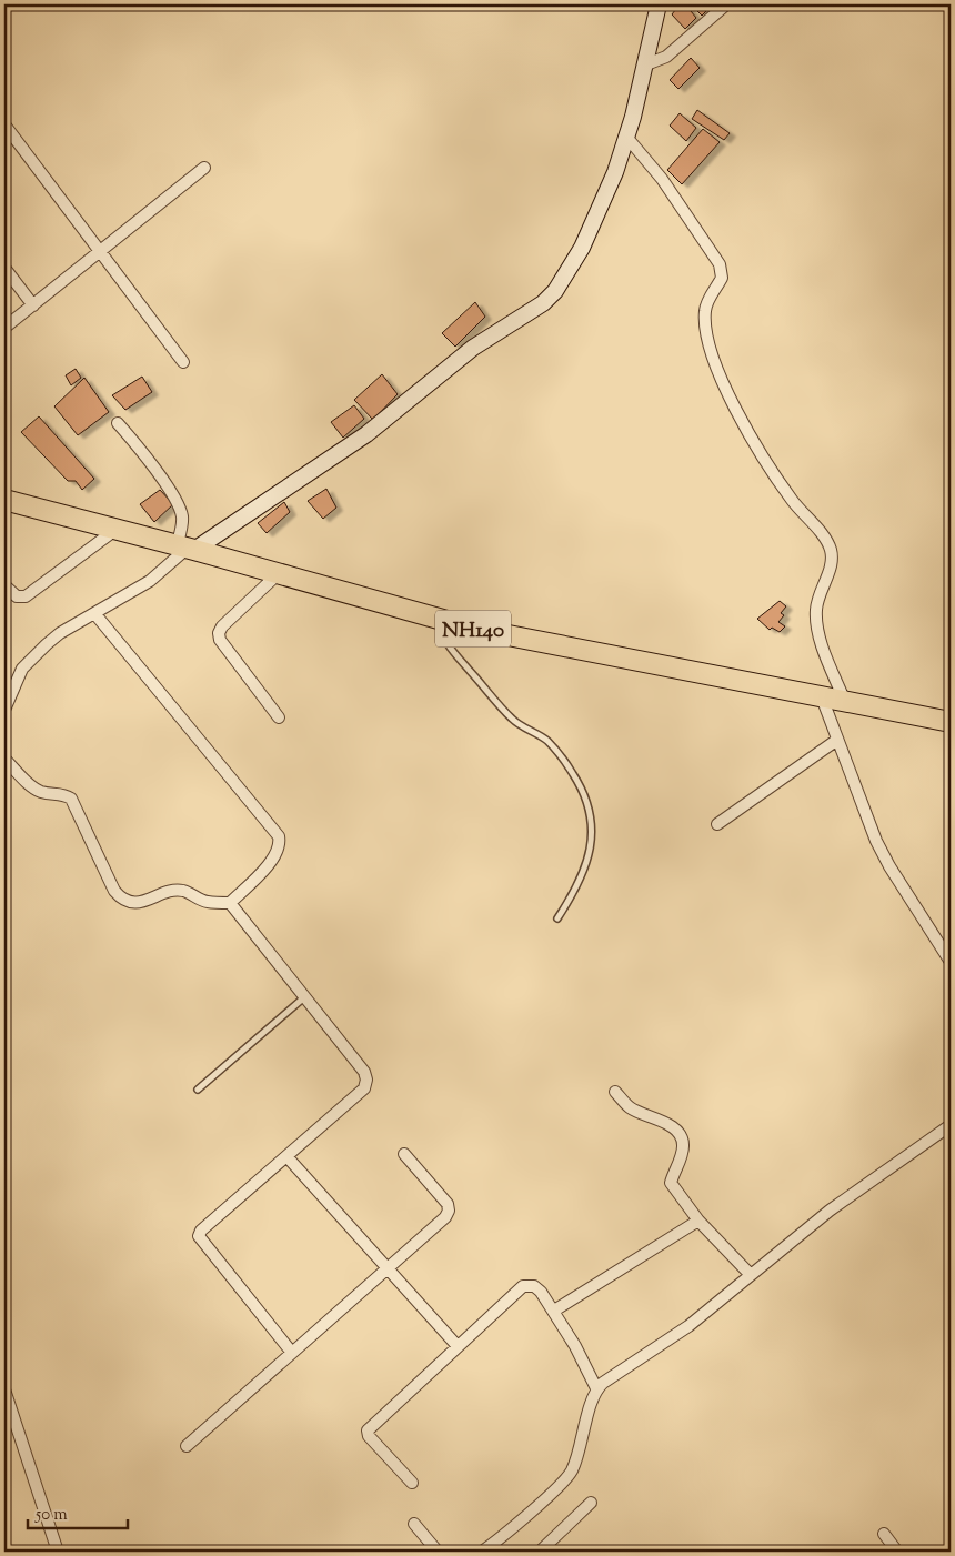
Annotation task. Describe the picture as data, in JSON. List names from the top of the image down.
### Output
{
  "streets": {
    "highway": ["NH140"]
  },
  "scale_bar": "50 m"
}
